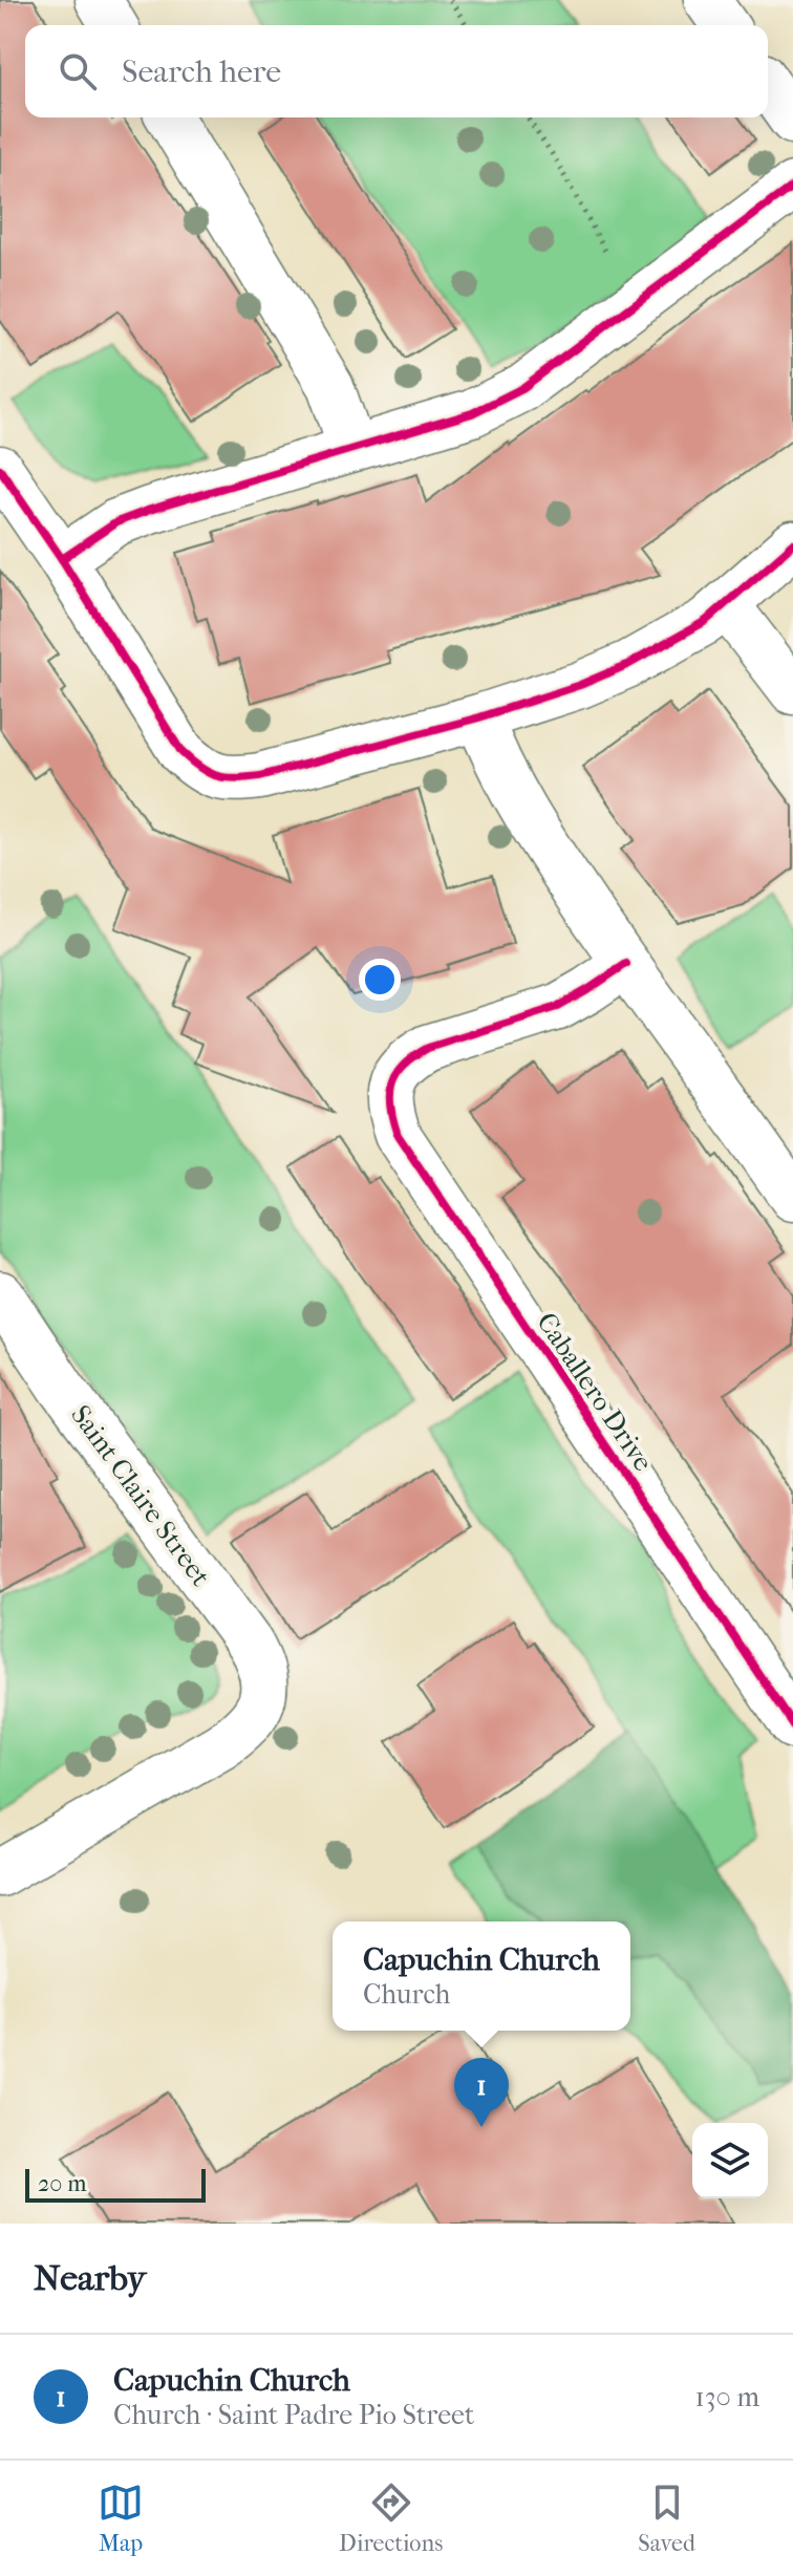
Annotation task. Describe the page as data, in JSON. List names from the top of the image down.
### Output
{
  "streets": {
    "street": ["Caballero Drive", "Saint Claire Street"]
  },
  "scale_bar": "20 m",
  "page": {
    "search": "Search here",
    "popup": ["Capuchin Church", "Church"],
    "pins": "1",
    "scale": "20 m",
    "heading": "Nearby",
    "list": [
      {
        "mark": "1",
        "name": "Capuchin Church",
        "note": "Church · Saint Padre Pio Street",
        "value": "130 m"
      }
    ],
    "nav": ["Map", "Directions", "Saved"]
  }
}
